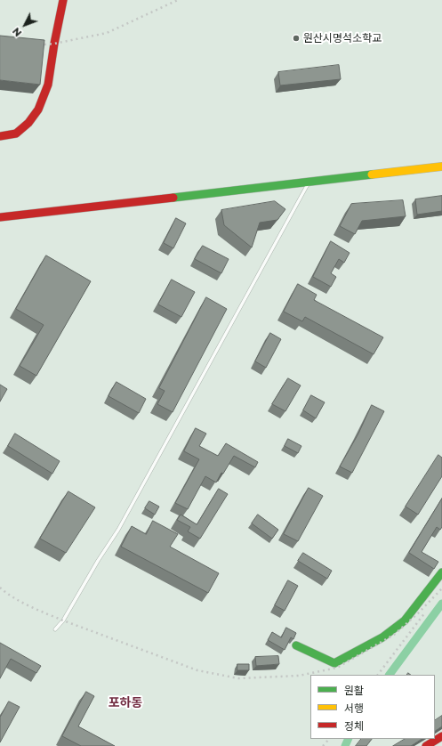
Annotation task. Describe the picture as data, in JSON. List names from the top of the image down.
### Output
{
  "districts": ["포하동"],
  "places": ["원산시명석소학교"],
  "legend": ["원활", "서행", "정체"],
  "north": "bottom left"
}
